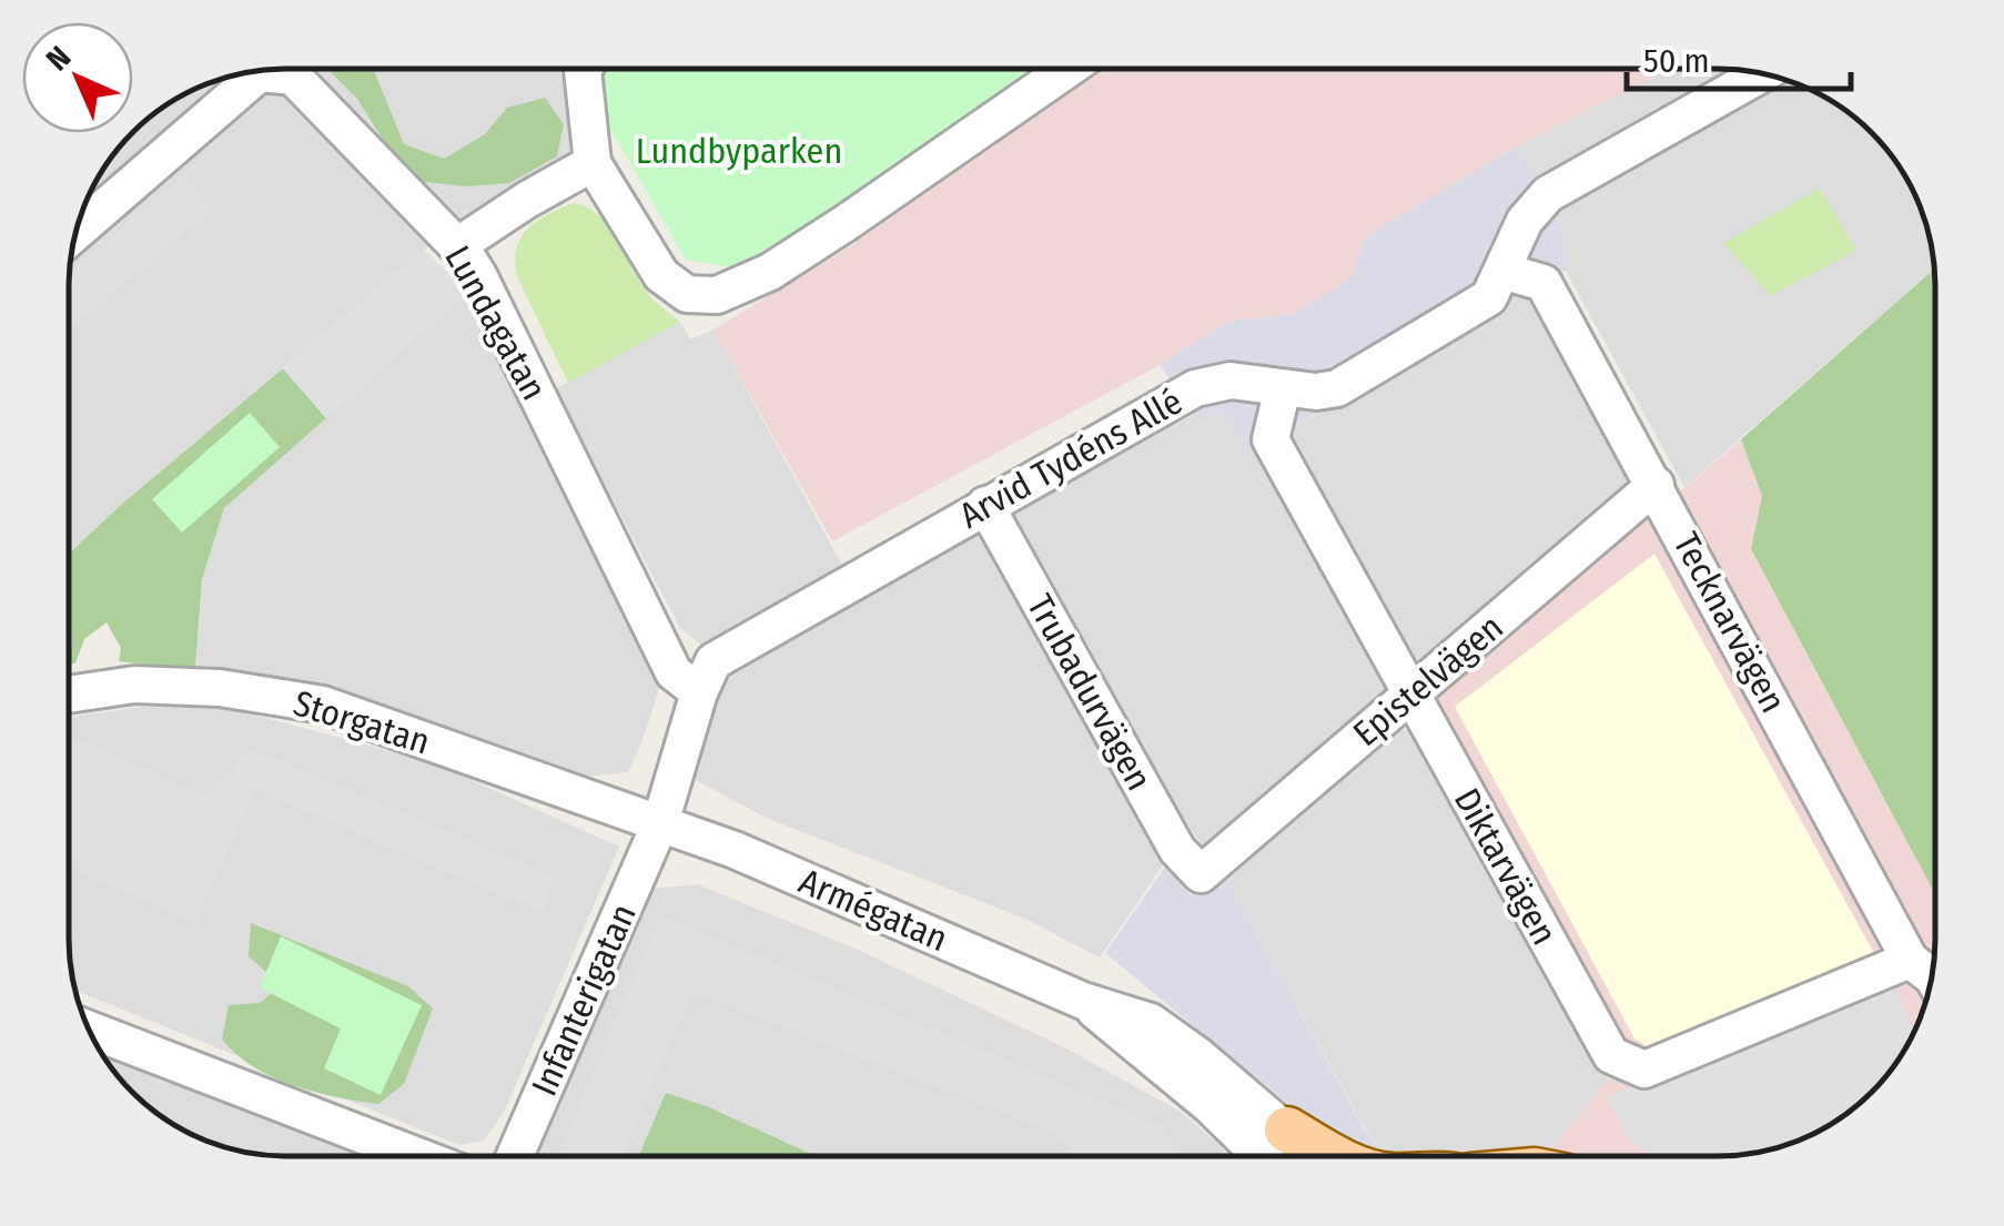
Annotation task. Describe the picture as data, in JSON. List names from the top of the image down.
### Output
{
  "streets": {
    "street": [
      "Lundagatan",
      "Arvid Tydéns Allé",
      "Tecknarvägen",
      "Epistelvägen",
      "Trubadurvägen",
      "Storgatan",
      "Diktarvägen",
      "Armégatan",
      "Infanterigatan"
    ]
  },
  "crossings": [
    ["Lundagatan", "Arvid Tydéns Allé"],
    ["Arvid Tydéns Allé", "Tecknarvägen"],
    ["Arvid Tydéns Allé", "Trubadurvägen"],
    ["Arvid Tydéns Allé", "Diktarvägen"],
    ["Tecknarvägen", "Epistelvägen"],
    ["Tecknarvägen", "Diktarvägen"],
    ["Epistelvägen", "Trubadurvägen"],
    ["Epistelvägen", "Diktarvägen"],
    ["Storgatan", "Armégatan"],
    ["Storgatan", "Infanterigatan"],
    ["Armégatan", "Infanterigatan"]
  ],
  "parks": ["Lundbyparken"],
  "scale_bar": "50 m",
  "north": "top left"
}
